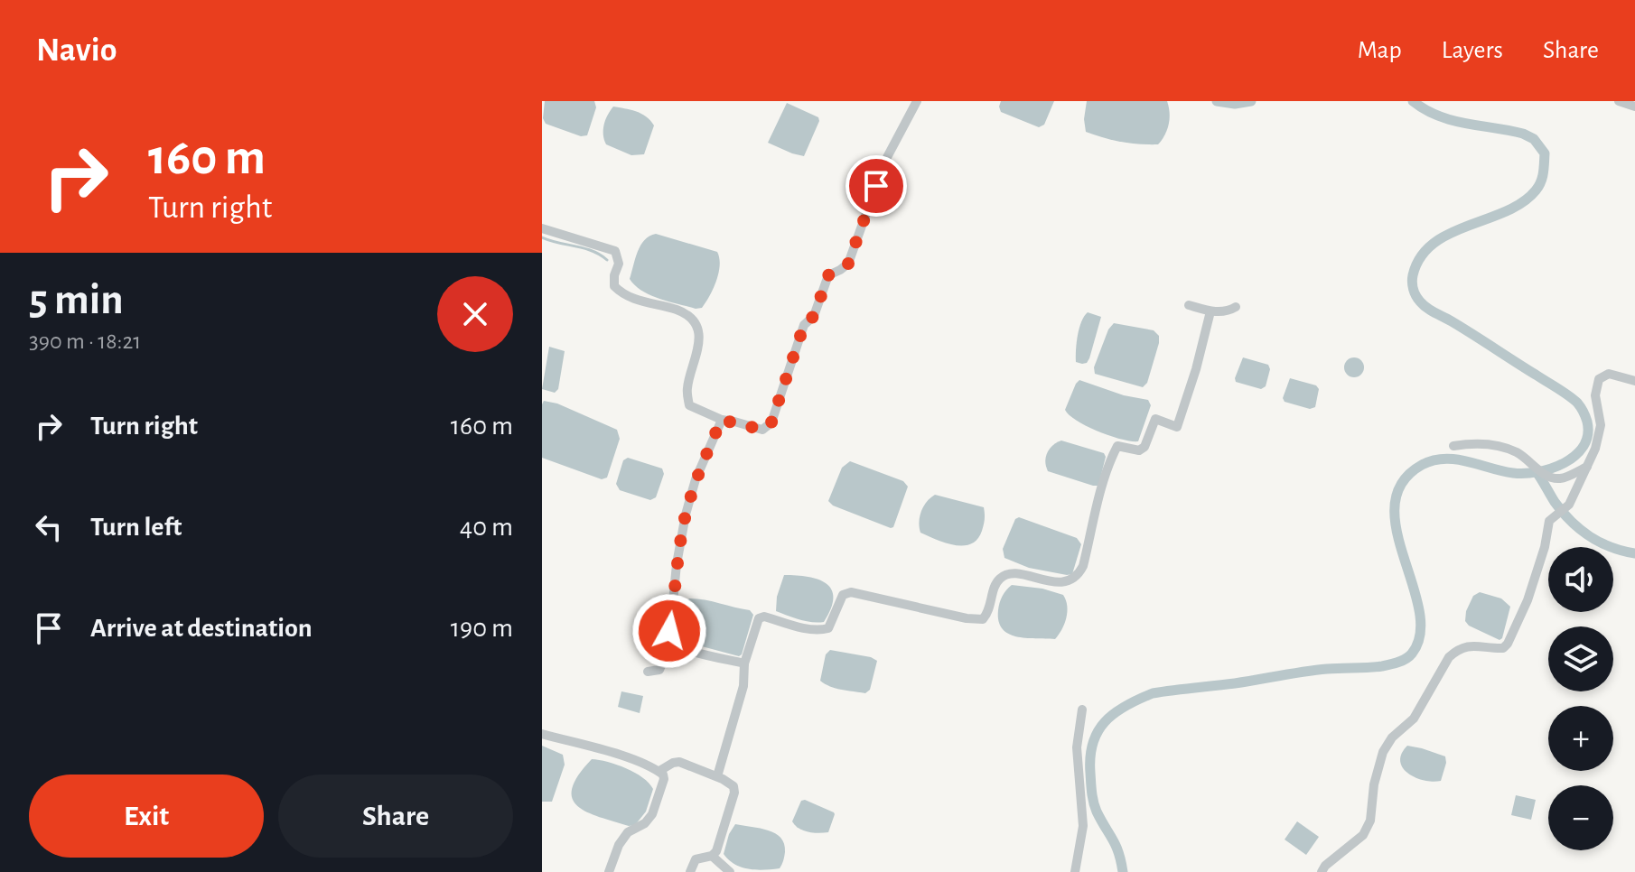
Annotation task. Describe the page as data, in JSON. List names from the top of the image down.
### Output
{
  "page": {
    "header": "Navio",
    "nav": ["Map", "Layers", "Share"],
    "turn": ["160 m", "Turn right"],
    "heading": ["5 min", "390 m · 18:21"],
    "list": [
      {
        "name": "Turn right",
        "value": "160 m"
      },
      {
        "name": "Turn left",
        "value": "40 m"
      },
      {
        "name": "Arrive at destination",
        "value": "190 m"
      }
    ],
    "map_buttons": ["+", "−"],
    "buttons": ["Exit", "Share"]
  }
}
